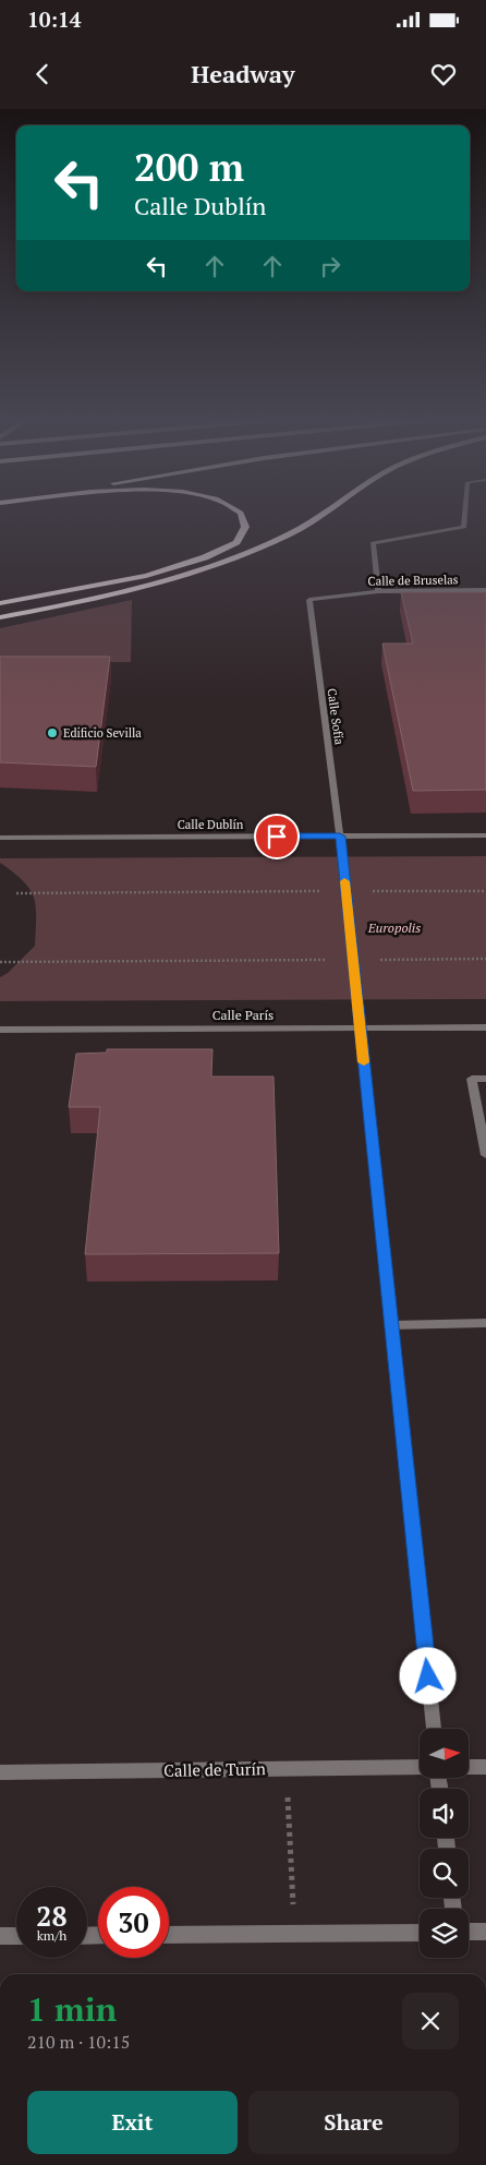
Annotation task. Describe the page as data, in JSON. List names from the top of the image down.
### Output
{
  "streets": {
    "street": [
      "Calle de Bruselas",
      "Calle Sofía",
      "Calle Dublín",
      "Calle París",
      "Calle de Turín"
    ]
  },
  "crossings": [
    ["Calle de Bruselas", "Calle Sofía"],
    ["Calle Sofía", "Calle Dublín"],
    ["Calle Sofía", "Calle París"]
  ],
  "parks": ["Europolis"],
  "places": ["Edificio Sevilla"],
  "north": "right",
  "page": {
    "status": "10:14",
    "header": "Headway",
    "turn": ["200 m", "Calle Dublín"],
    "speed": "28 km/h",
    "limit": "30",
    "heading": ["1 min", "210 m · 10:15"],
    "buttons": ["Exit", "Share"]
  }
}
